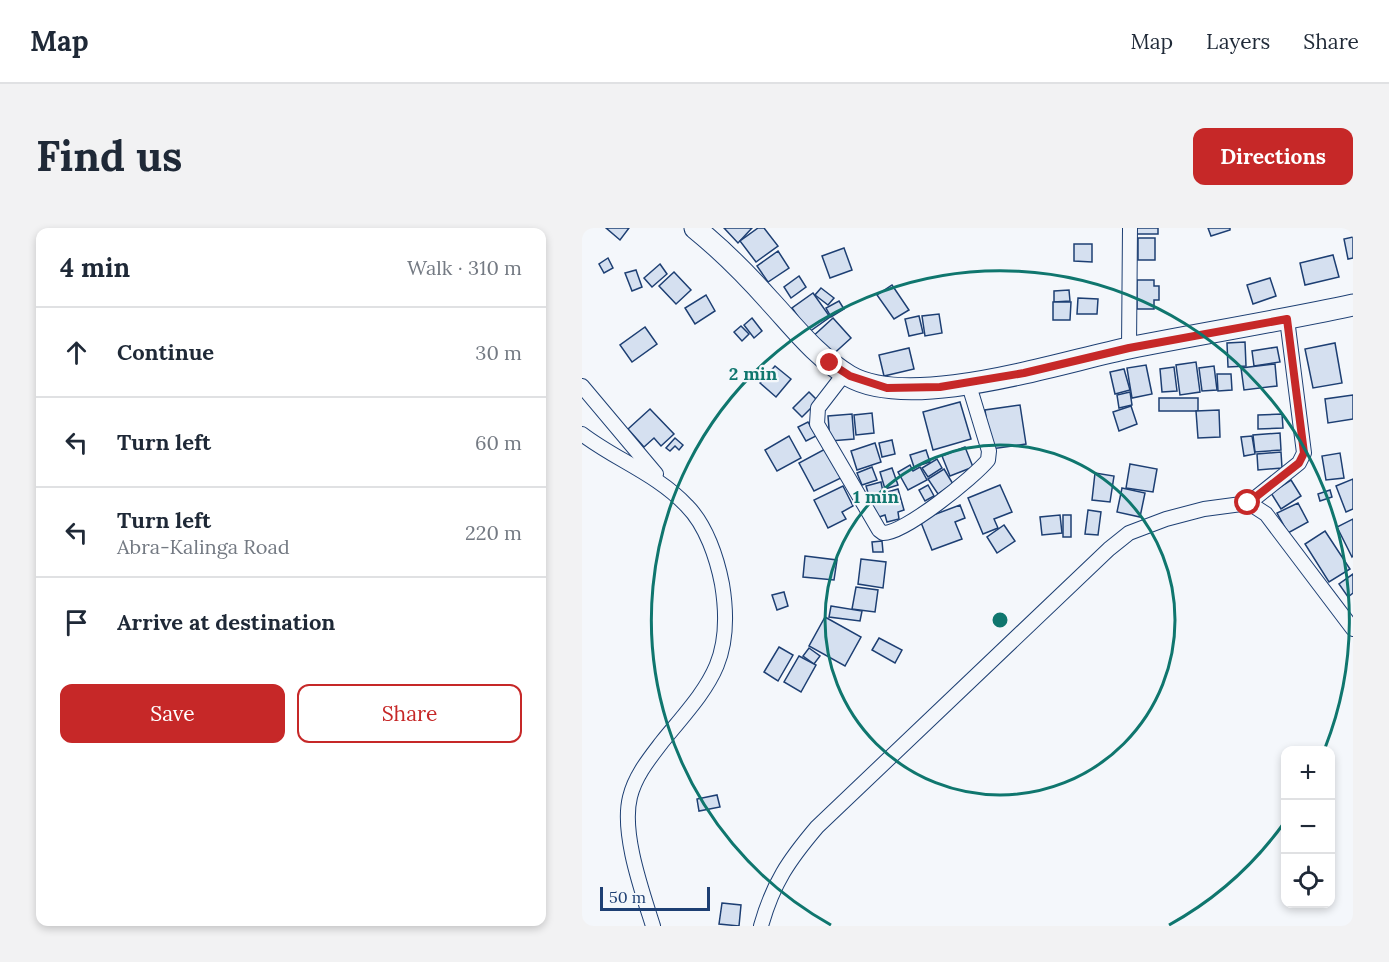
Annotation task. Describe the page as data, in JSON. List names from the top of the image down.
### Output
{
  "scale_bar": "50 m",
  "page": {
    "header": "Map",
    "nav": ["Map", "Layers", "Share"],
    "buttons": [
      "Directions",
      ["Save", "Share"]
    ],
    "title": "Find us",
    "heading": ["4 min", "Walk · 310 m"],
    "list": [
      ["Continue", "30 m"],
      ["Turn left", "60 m"],
      ["Turn left", "Abra-Kalinga Road", "220 m"],
      "Arrive at destination"
    ],
    "map_buttons": ["+", "−"],
    "scale": "50 m"
  },
  "rings": ["2 min", "1 min"]
}
